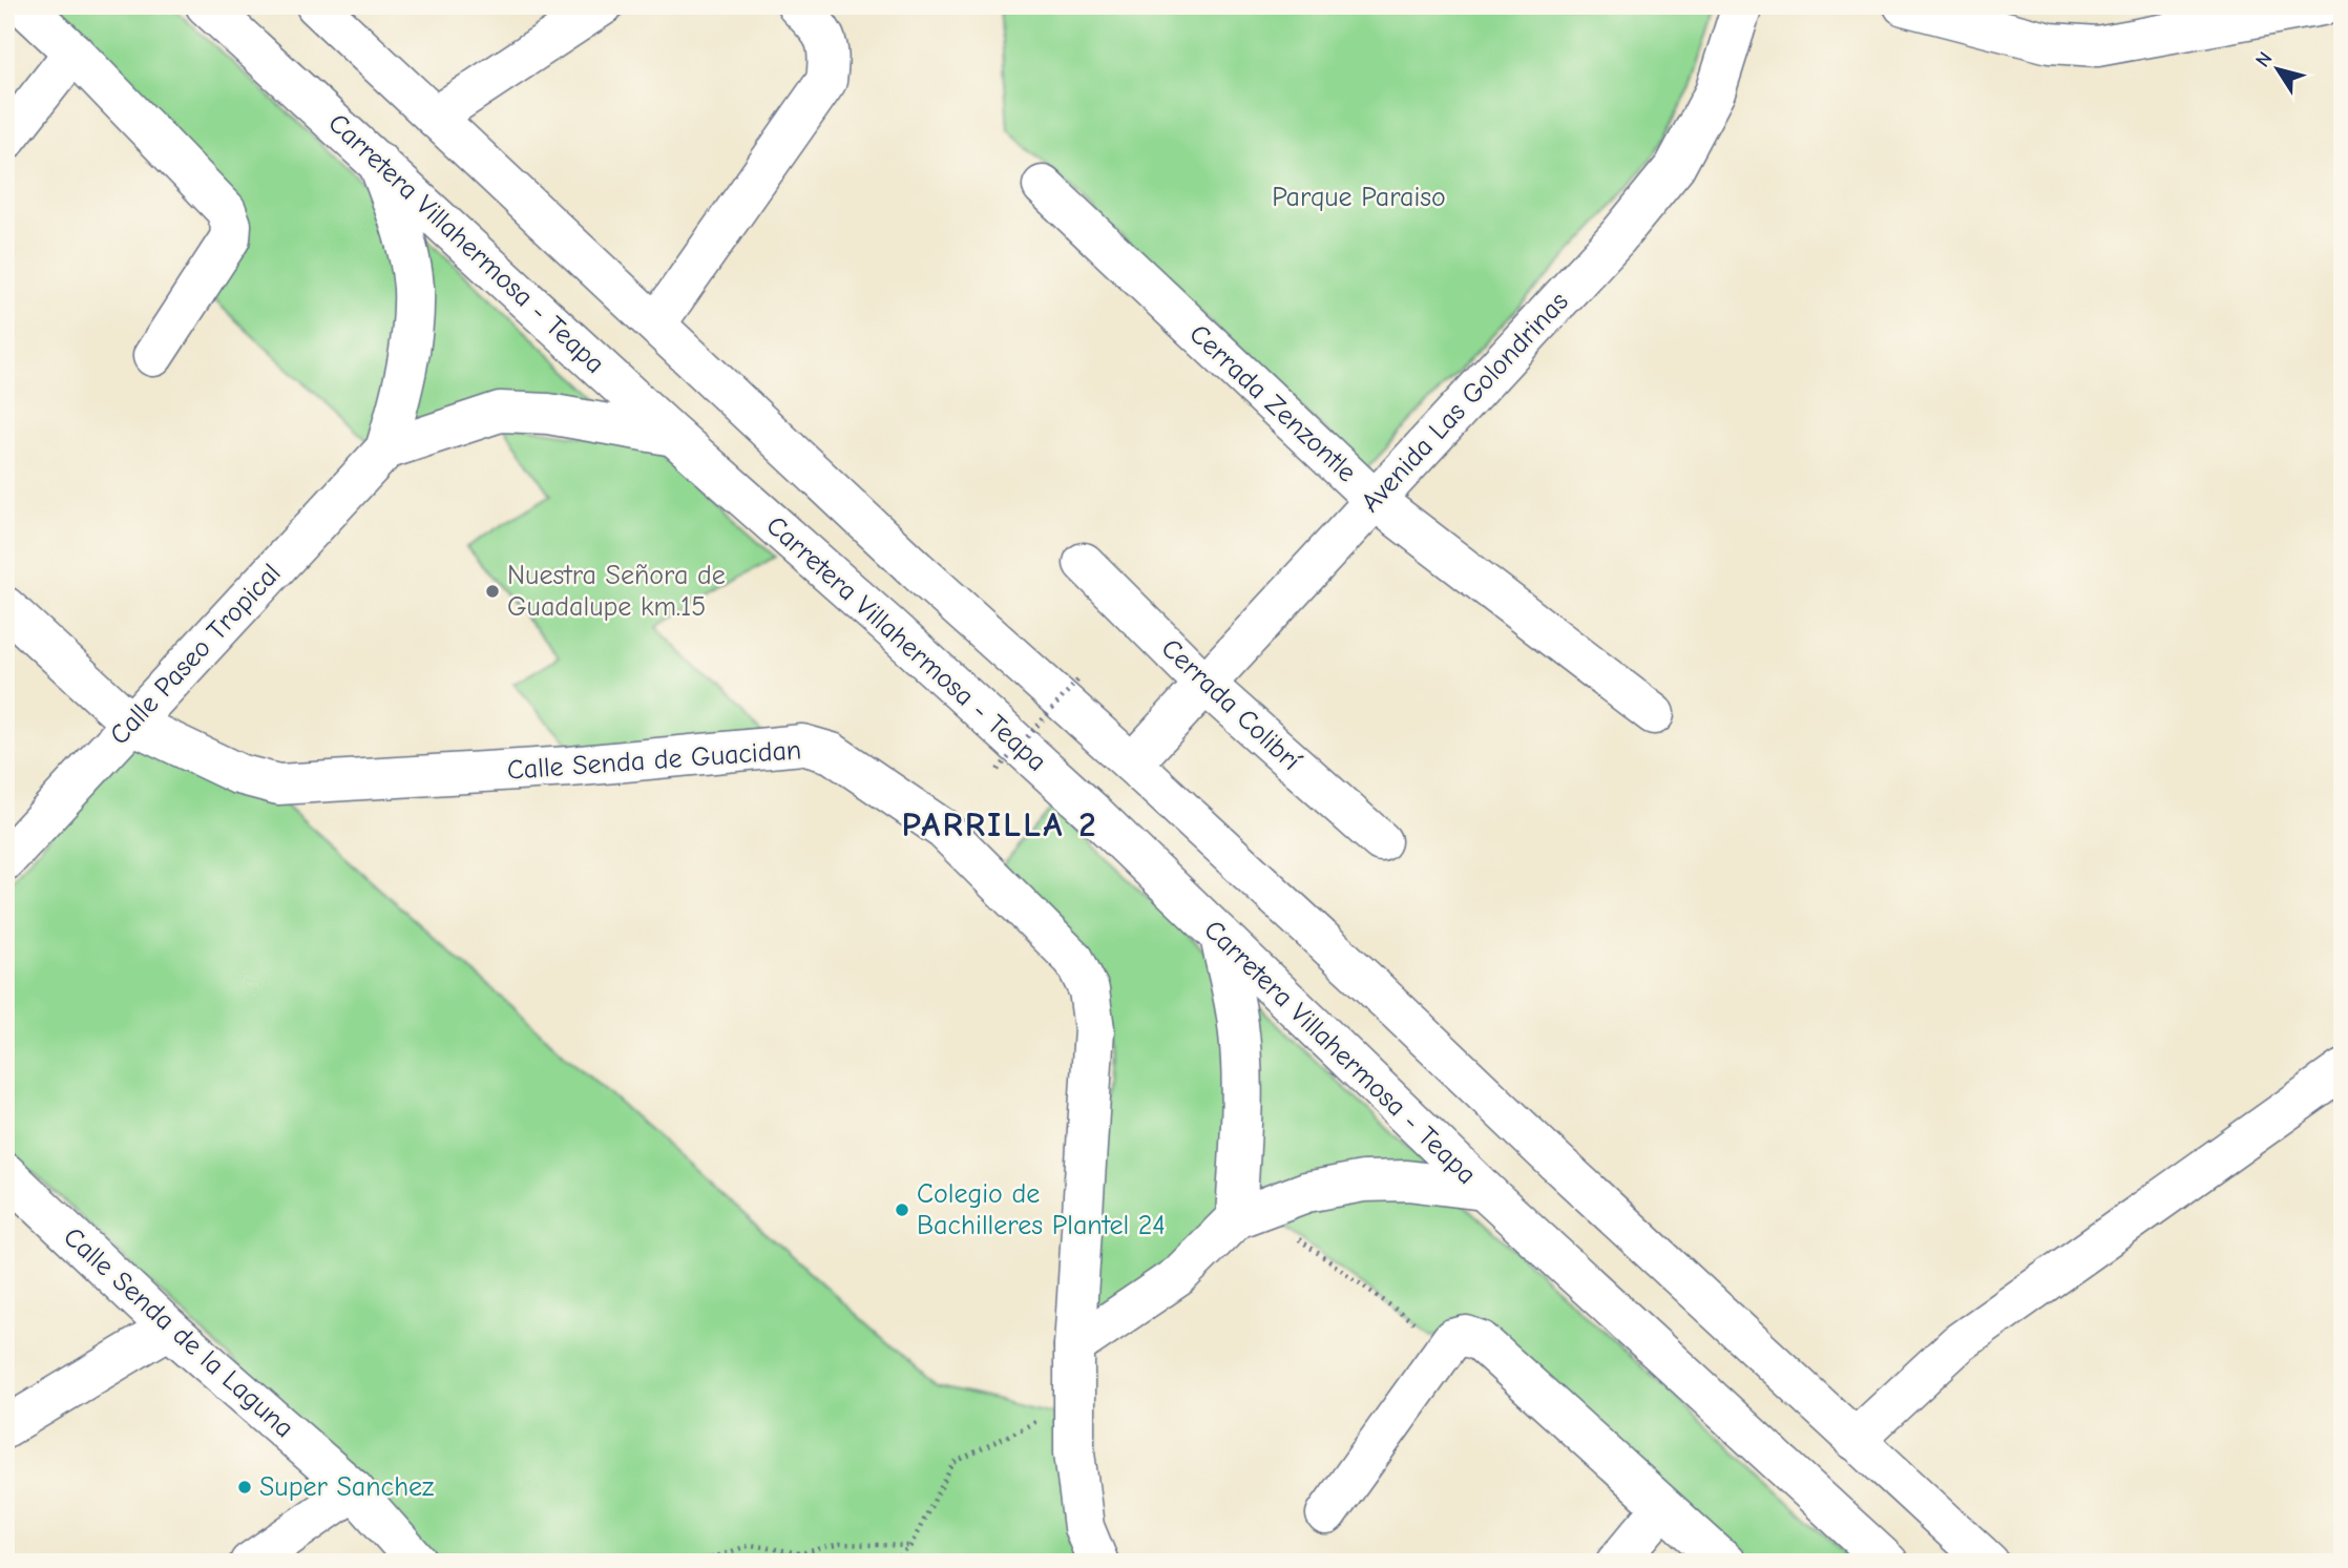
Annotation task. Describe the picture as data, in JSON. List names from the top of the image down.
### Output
{
  "streets": {
    "street": [
      "Carretera Villahermosa - Teapa",
      "Avenida Las Golondrinas",
      "Cerrada Zenzontle",
      "Calle Paseo Tropical",
      "Cerrada Colibrí",
      "Calle Senda de Guacidan",
      "Calle Senda de la Laguna"
    ]
  },
  "crossings": [
    ["Avenida Las Golondrinas", "Cerrada Zenzontle"],
    ["Avenida Las Golondrinas", "Cerrada Colibrí"],
    ["Calle Paseo Tropical", "Calle Senda de Guacidan"]
  ],
  "districts": ["PARRILLA 2"],
  "parks": ["Parque Paraiso"],
  "places": ["Nuestra Señora de Guadalupe km.15", "Colegio de Bachilleres Plantel 24", "Super Sanchez"],
  "north": "top left"
}
